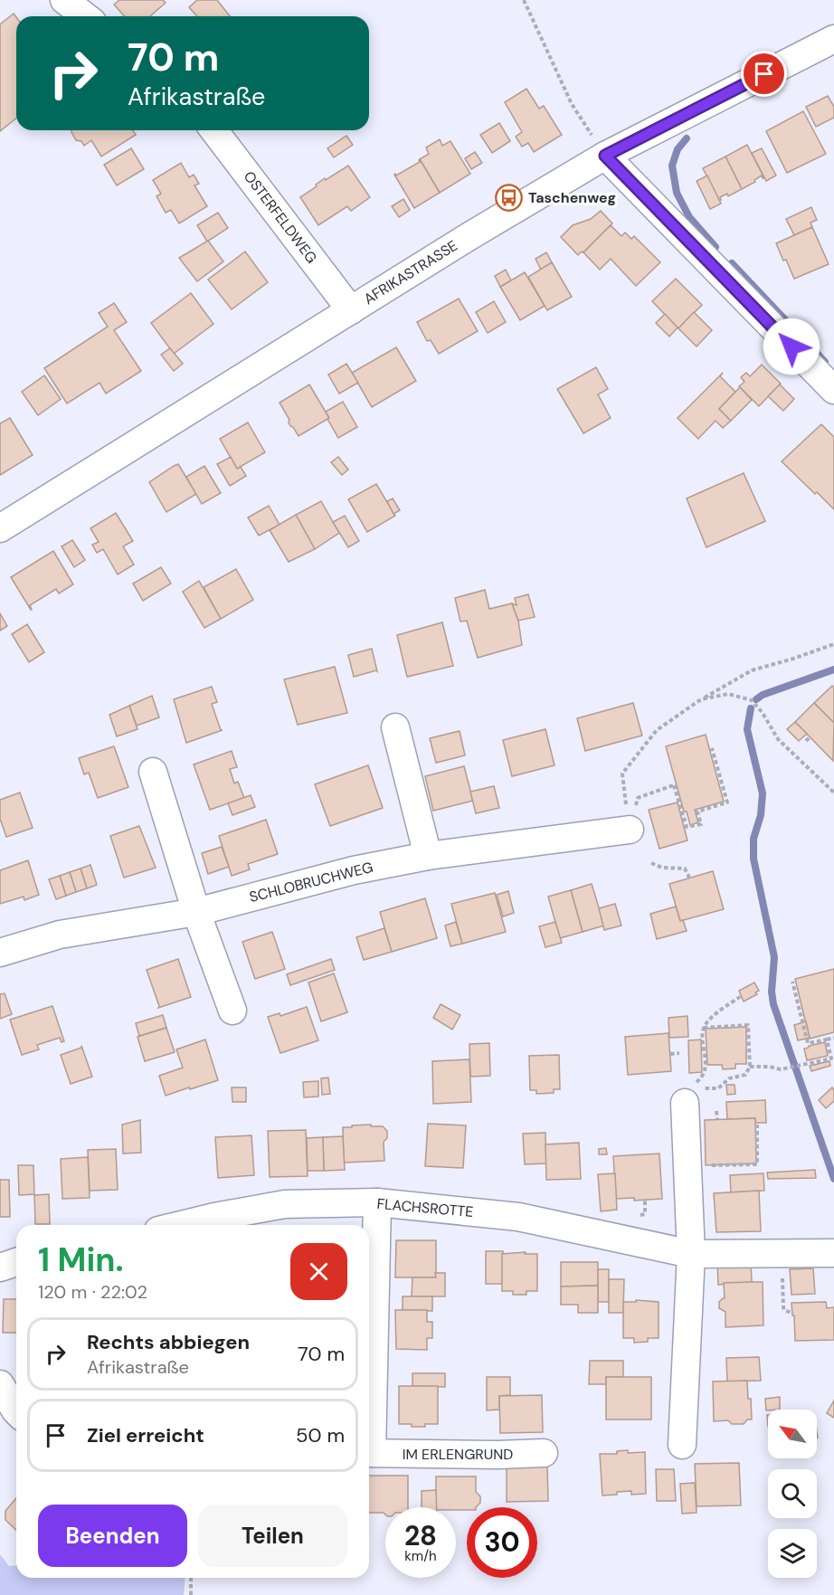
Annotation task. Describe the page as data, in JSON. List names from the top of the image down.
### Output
{
  "streets": {
    "street": [
      "OSTERFELDWEG",
      "AFRIKASTRASSE",
      "SCHLOBRUCHWEG",
      "FLACHSROTTE",
      "IM ERLENGRUND"
    ]
  },
  "crossings": [
    ["OSTERFELDWEG", "AFRIKASTRASSE"],
    ["FLACHSROTTE", "IM ERLENGRUND"]
  ],
  "places": {
    "bus stop": ["Taschenweg"]
  },
  "north": "top left",
  "page": {
    "turn": ["70 m", "Afrikastraße"],
    "heading": ["1 Min.", "120 m · 22:02"],
    "list": [
      {
        "name": "Rechts abbiegen",
        "note": "Afrikastraße",
        "value": "70 m"
      },
      {
        "name": "Ziel erreicht",
        "value": "50 m"
      }
    ],
    "buttons": ["Beenden", "Teilen"],
    "speed": "28 km/h",
    "limit": "30"
  }
}
